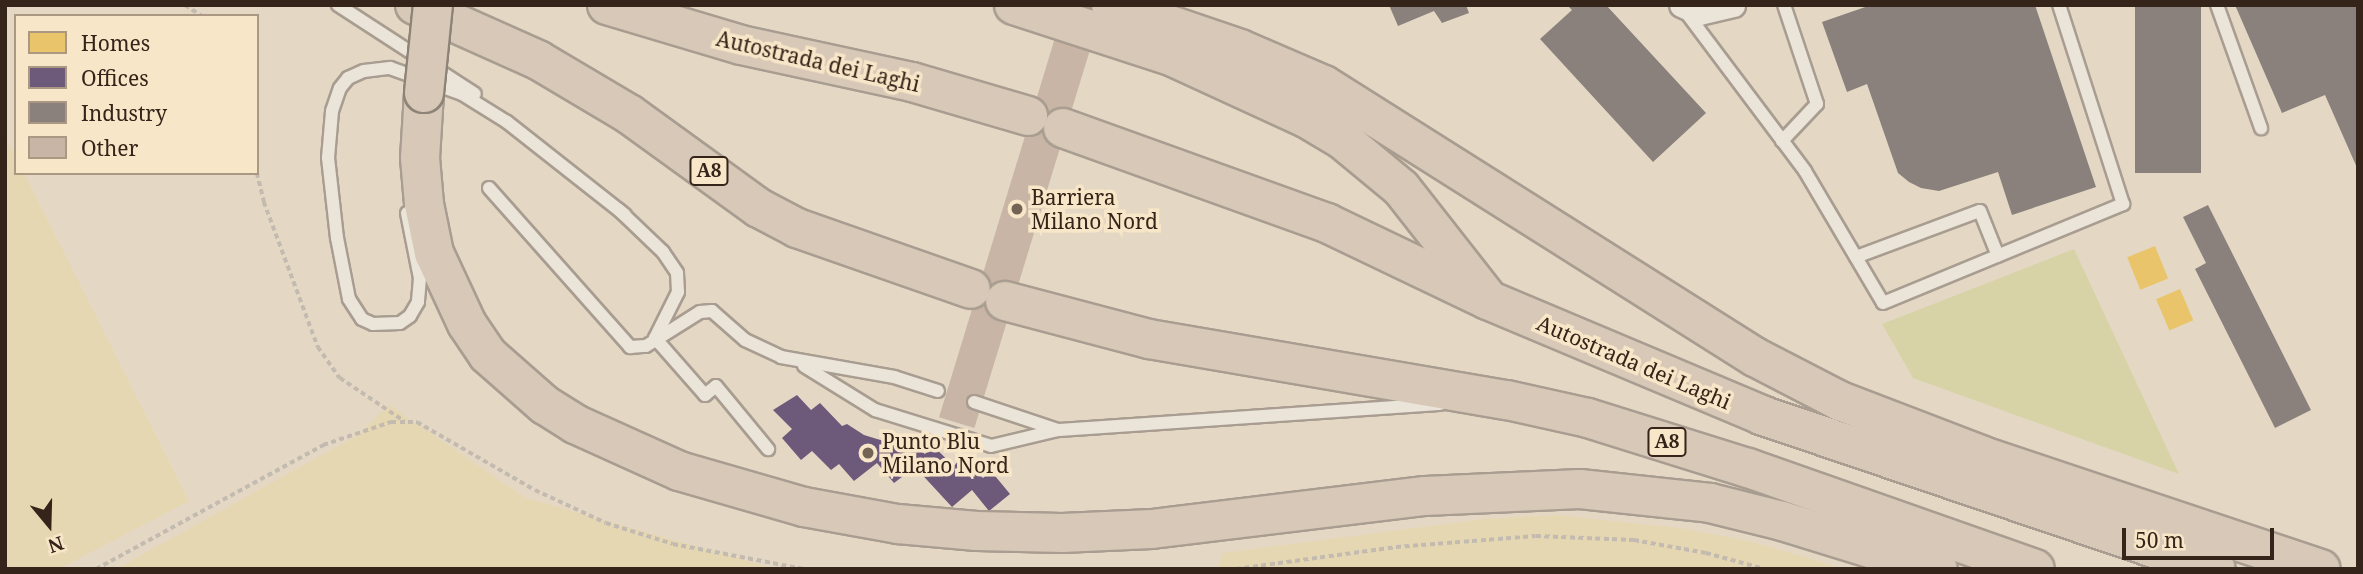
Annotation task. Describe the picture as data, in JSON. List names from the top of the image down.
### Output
{
  "streets": {
    "highway": ["Autostrada dei Laghi", "A8"]
  },
  "places": ["Barriera Milano Nord", "Punto Blu Milano Nord"],
  "legend": [
    "Homes",
    "Offices",
    "Industry",
    "Other"
  ],
  "scale_bar": "50 m",
  "north": "bottom"
}
